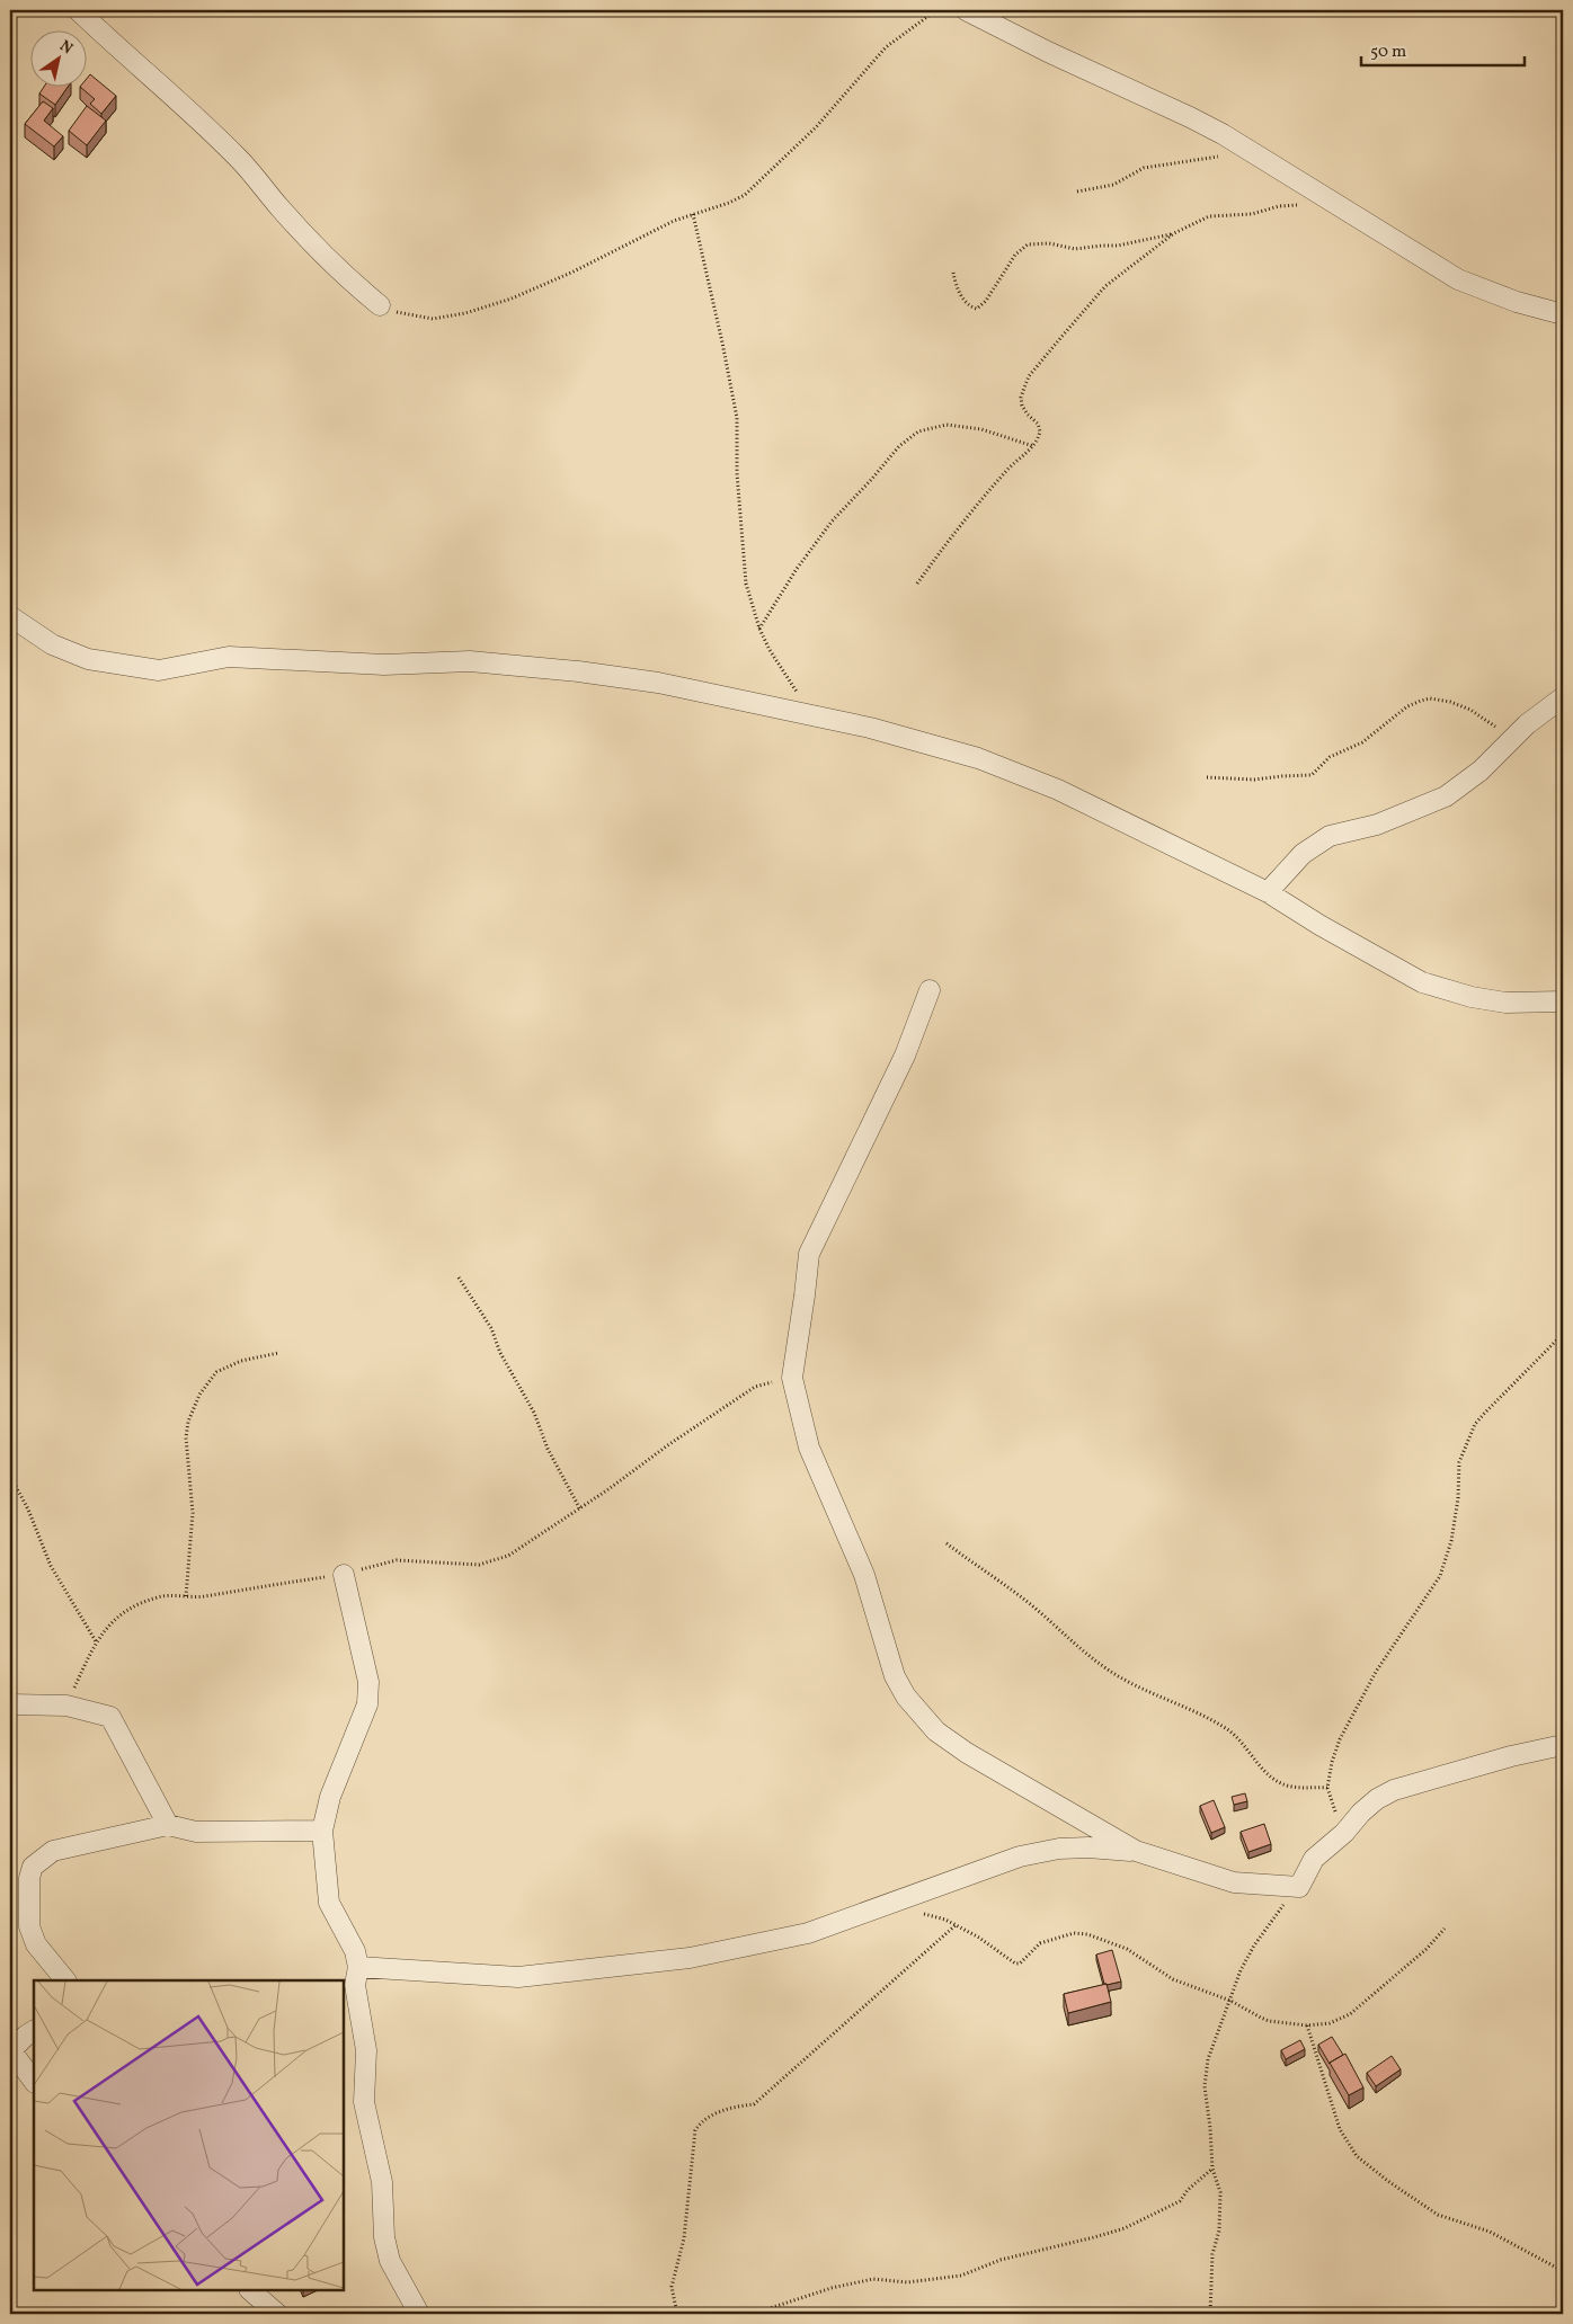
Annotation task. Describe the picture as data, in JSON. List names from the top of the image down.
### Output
{
  "scale_bar": "50 m",
  "north": "top right"
}
